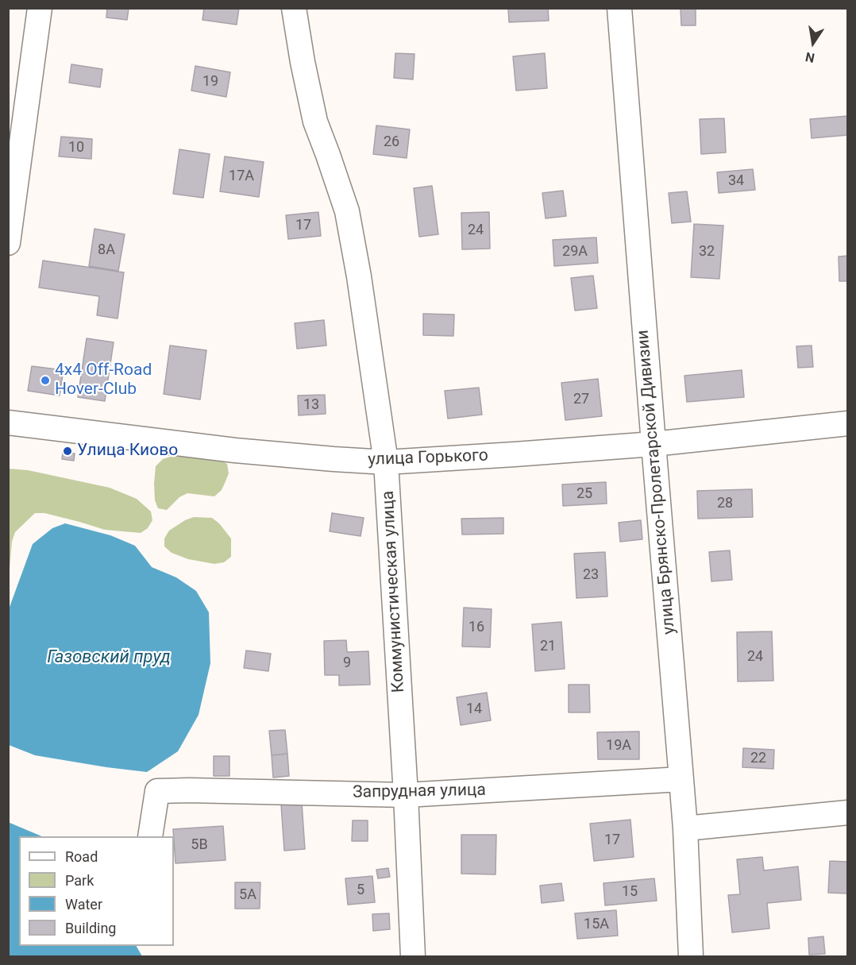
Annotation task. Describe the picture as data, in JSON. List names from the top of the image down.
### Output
{
  "streets": {
    "street": [
      "улица Горького",
      "улица Брянско-Пролетарской Дивизии",
      "Коммунистическая улица",
      "Запрудная улица"
    ]
  },
  "crossings": [
    ["улица Горького", "улица Брянско-Пролетарской Дивизии"],
    ["улица Горького", "Коммунистическая улица"],
    ["улица Брянско-Пролетарской Дивизии", "Запрудная улица"],
    ["Коммунистическая улица", "Запрудная улица"]
  ],
  "water": ["Газовский пруд"],
  "places": ["4x4 Off-Road Hover-Club", "Улица Киово"],
  "house_numbers": [
    "19",
    "26",
    "10",
    "17А",
    "34",
    "17",
    "24",
    "8А",
    "29А",
    "32",
    "27",
    "13",
    "25",
    "28",
    "23",
    "16",
    "21",
    "24",
    "9",
    "14",
    "19А",
    "22",
    "17",
    "5В",
    "5",
    "15",
    "5А",
    "15А"
  ],
  "legend": [
    "Road",
    "Park",
    "Water",
    "Building"
  ],
  "north": "bottom"
}
